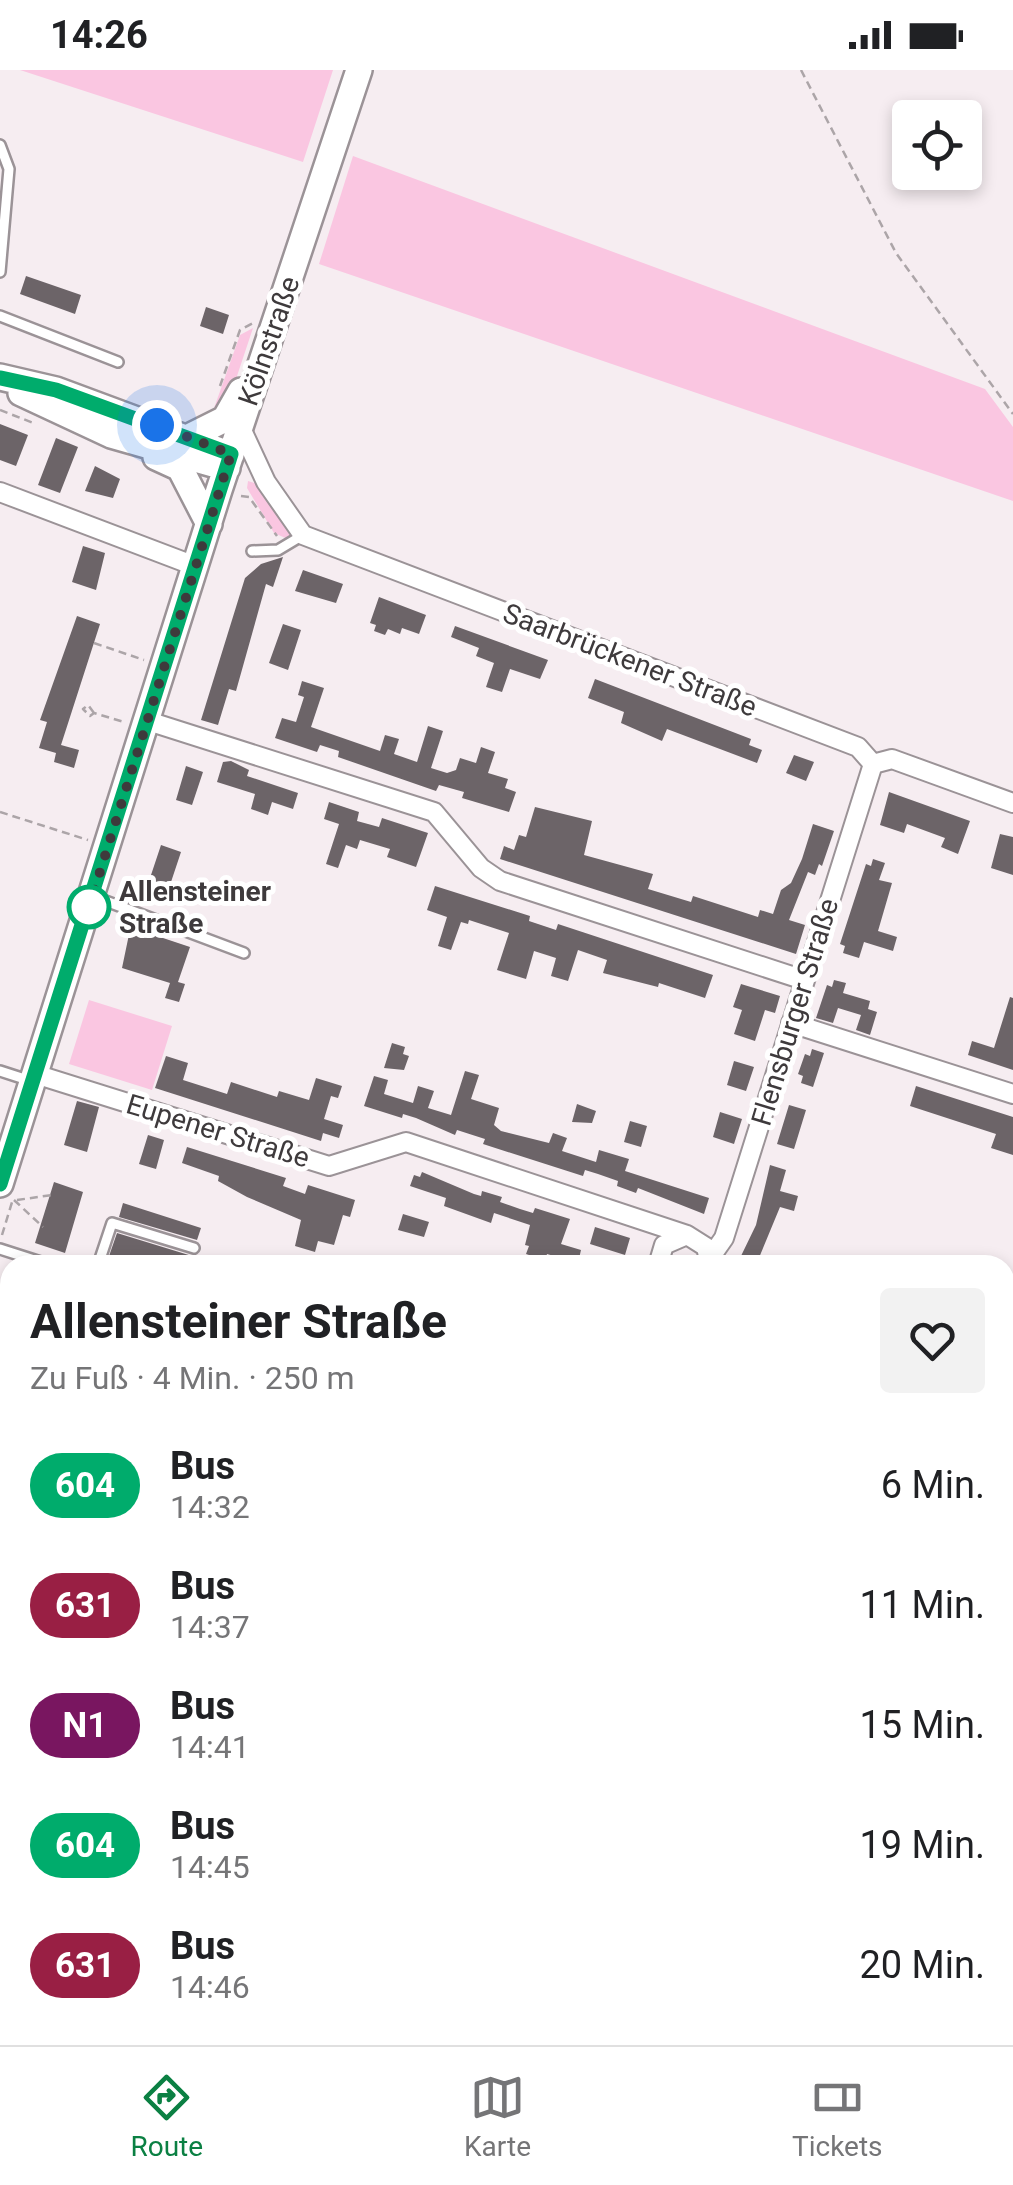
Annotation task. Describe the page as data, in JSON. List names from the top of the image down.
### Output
{
  "streets": {
    "main road": ["Kölnstraße"],
    "street": ["Saarbrückener Straße", "Flensburger Straße", "Eupener Straße"]
  },
  "crossings": [
    ["Kölnstraße", "Eupener Straße"],
    ["Saarbrückener Straße", "Flensburger Straße"]
  ],
  "places": ["Allensteiner Straße"],
  "lines": ["bus line 604"],
  "page": {
    "status": "14:26",
    "heading": ["Allensteiner Straße", "Zu Fuß · 4 Min. · 250 m"],
    "list": [
      {
        "mark": "604",
        "name": "Bus",
        "note": "14:32",
        "value": "6 Min."
      },
      {
        "mark": "631",
        "name": "Bus",
        "note": "14:37",
        "value": "11 Min."
      },
      {
        "mark": "N1",
        "name": "Bus",
        "note": "14:41",
        "value": "15 Min."
      },
      {
        "mark": "604",
        "name": "Bus",
        "note": "14:45",
        "value": "19 Min."
      },
      {
        "mark": "631",
        "name": "Bus",
        "note": "14:46",
        "value": "20 Min."
      }
    ],
    "tabs": ["Route", "Karte", "Tickets"]
  }
}
